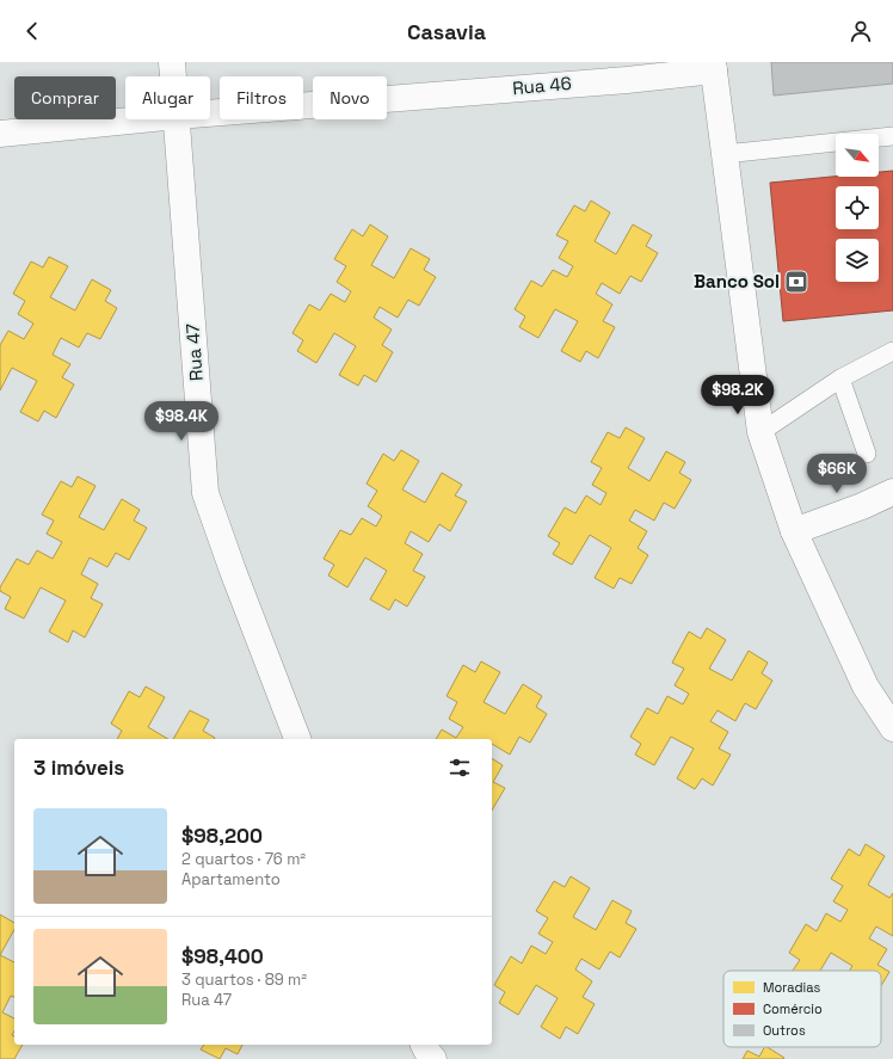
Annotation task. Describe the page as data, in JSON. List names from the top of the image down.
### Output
{
  "streets": {
    "street": ["Rua 46", "Rua 47"]
  },
  "places": {
    "bank": ["Banco Sol"]
  },
  "legend": ["Moradias", "Comércio", "Outros"],
  "north": "bottom right",
  "page": {
    "header": "Casavia",
    "chip": [
      "Comprar",
      "Alugar",
      "Filtros",
      "Novo"
    ],
    "price": ["$98.2K", "$98.4K", "$66K"],
    "heading": "3 imóveis",
    "list": [
      {
        "name": "$98,200",
        "note": "2 quartos · 76 m² · Apartamento"
      },
      {
        "name": "$98,400",
        "note": "3 quartos · 89 m² · Rua 47"
      }
    ]
  }
}
